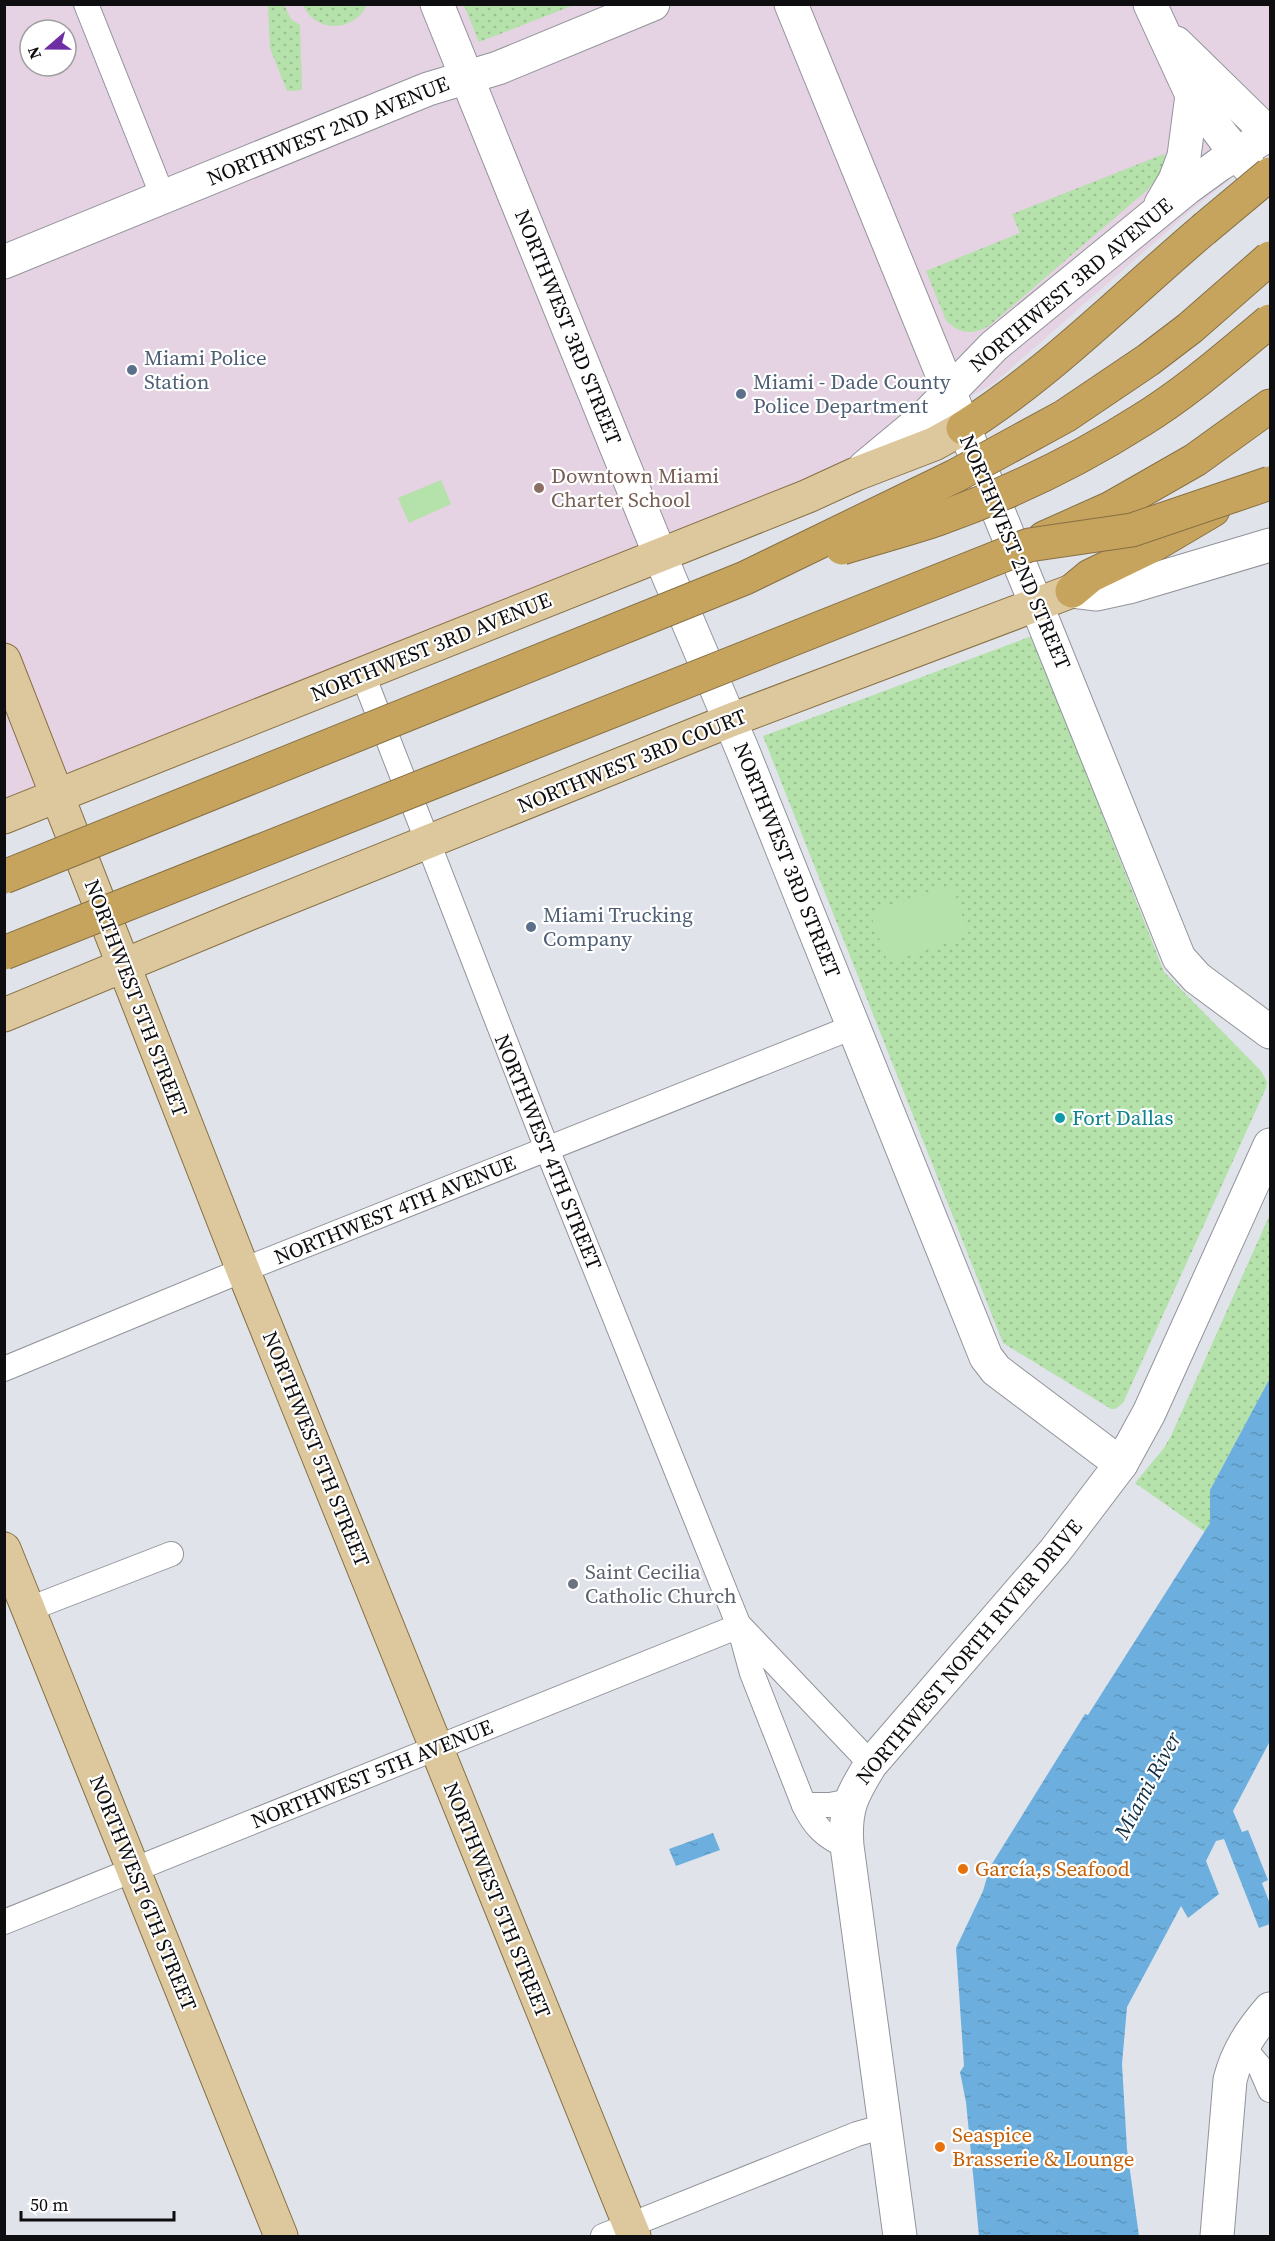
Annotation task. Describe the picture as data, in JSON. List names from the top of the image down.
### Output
{
  "streets": {
    "main road": [
      "NORTHWEST 3RD AVENUE",
      "NORTHWEST 3RD COURT",
      "NORTHWEST 5TH STREET",
      "NORTHWEST 6TH STREET"
    ],
    "street": [
      "NORTHWEST 2ND AVENUE",
      "NORTHWEST 3RD STREET",
      "NORTHWEST 2ND STREET",
      "NORTHWEST 4TH STREET",
      "NORTHWEST 4TH AVENUE",
      "NORTHWEST NORTH RIVER DRIVE",
      "NORTHWEST 5TH AVENUE"
    ]
  },
  "crossings": [
    ["NORTHWEST 2ND AVENUE", "NORTHWEST 3RD STREET"],
    ["NORTHWEST 3RD AVENUE", "NORTHWEST 3RD STREET"],
    ["NORTHWEST 3RD AVENUE", "NORTHWEST 2ND STREET"],
    ["NORTHWEST 3RD AVENUE", "NORTHWEST 5TH STREET"],
    ["NORTHWEST 3RD AVENUE", "NORTHWEST 4TH STREET"],
    ["NORTHWEST 3RD STREET", "NORTHWEST 3RD COURT"],
    ["NORTHWEST 3RD STREET", "NORTHWEST 4TH AVENUE"],
    ["NORTHWEST 3RD STREET", "NORTHWEST NORTH RIVER DRIVE"],
    ["NORTHWEST 2ND STREET", "NORTHWEST 3RD COURT"],
    ["NORTHWEST 3RD COURT", "NORTHWEST 5TH STREET"],
    ["NORTHWEST 3RD COURT", "NORTHWEST 4TH STREET"],
    ["NORTHWEST 5TH STREET", "NORTHWEST 4TH AVENUE"],
    ["NORTHWEST 5TH STREET", "NORTHWEST 5TH AVENUE"],
    ["NORTHWEST 4TH STREET", "NORTHWEST 4TH AVENUE"],
    ["NORTHWEST 4TH STREET", "NORTHWEST NORTH RIVER DRIVE"],
    ["NORTHWEST 4TH STREET", "NORTHWEST 5TH AVENUE"],
    ["NORTHWEST 5TH AVENUE", "NORTHWEST 6TH STREET"]
  ],
  "water": ["Miami River"],
  "places": [
    "Miami Police Station",
    "Miami - Dade County Police Department",
    "Downtown Miami Charter School",
    "Miami Trucking Company",
    "Fort Dallas",
    "Saint Cecilia Catholic Church",
    "García,s Seafood",
    "Seaspice Brasserie & Lounge"
  ],
  "scale_bar": "50 m",
  "north": "left"
}
